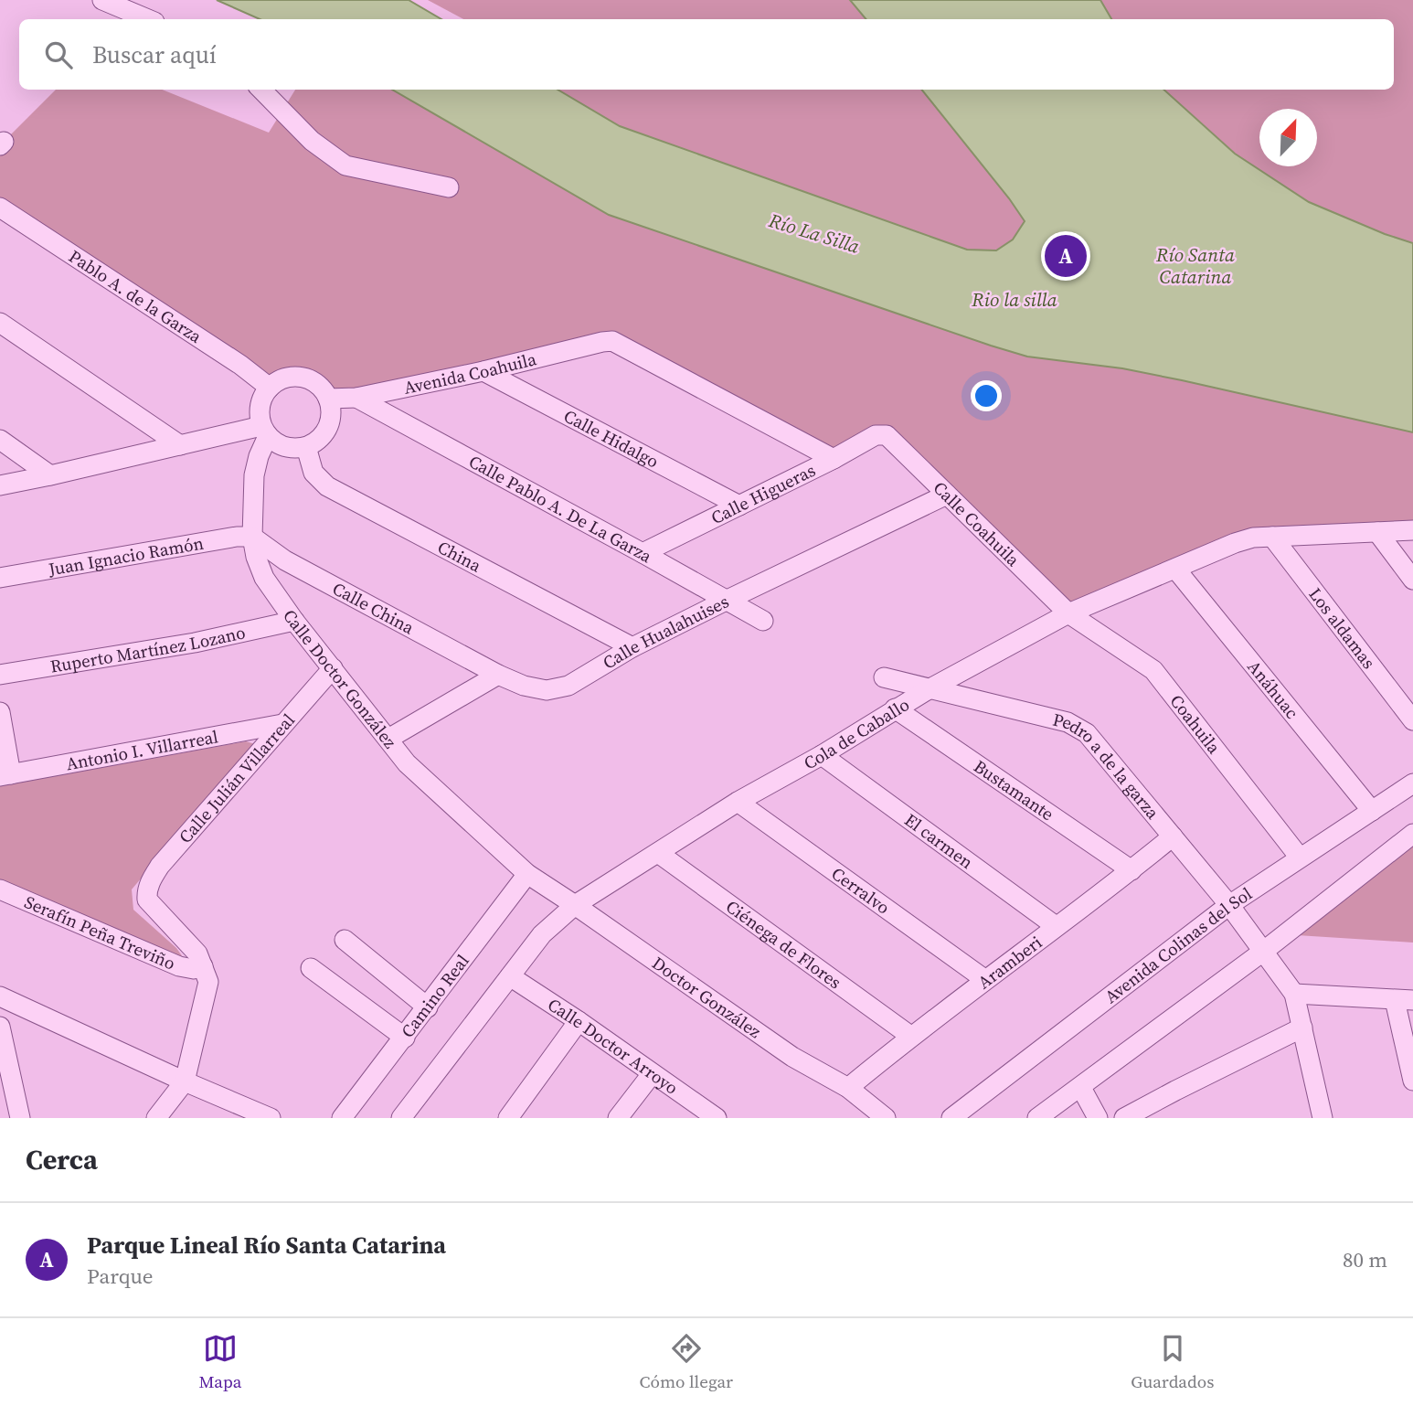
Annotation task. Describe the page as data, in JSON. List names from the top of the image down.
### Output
{
  "streets": {
    "street": [
      "Pablo A. de la Garza",
      "Avenida Coahuila",
      "Calle Hidalgo",
      "Calle Higueras",
      "Calle Pablo A. De La Garza",
      "Calle Coahuila",
      "Juan Ignacio Ramón",
      "China",
      "Calle China",
      "Los aldamas",
      "Calle Hualahuises",
      "Ruperto Martínez Lozano",
      "Calle Doctor González",
      "Anáhuac",
      "Coahuila",
      "Cola de Caballo",
      "Antonio I. Villarreal",
      "Pedro a de la garza",
      "Calle Julián Villarreal",
      "Bustamante",
      "El carmen",
      "Cerralvo",
      "Serafín Peña Treviño",
      "Ciénega de Flores",
      "Avenida Colinas del Sol",
      "Aramberi",
      "Camino Real",
      "Doctor González",
      "Calle Doctor Arroyo"
    ]
  },
  "crossings": [
    ["Pablo A. de la Garza", "Avenida Coahuila"],
    ["Pablo A. de la Garza", "China"],
    ["Pablo A. de la Garza", "Calle Doctor González"],
    ["Avenida Coahuila", "Calle Hidalgo"],
    ["Avenida Coahuila", "Calle Higueras"],
    ["Avenida Coahuila", "Calle Pablo A. De La Garza"],
    ["Avenida Coahuila", "China"],
    ["Avenida Coahuila", "Calle Doctor González"],
    ["Calle Hidalgo", "Calle Higueras"],
    ["Calle Higueras", "Calle Pablo A. De La Garza"],
    ["Calle Higueras", "Calle Coahuila"],
    ["Calle Pablo A. De La Garza", "Calle Hualahuises"],
    ["Calle Coahuila", "Calle Hualahuises"],
    ["Calle Coahuila", "Coahuila"],
    ["Calle Coahuila", "Cola de Caballo"],
    ["Juan Ignacio Ramón", "Calle China"],
    ["Juan Ignacio Ramón", "Calle Doctor González"],
    ["China", "Calle Hualahuises"],
    ["China", "Calle Doctor González"],
    ["Calle China", "Calle Hualahuises"],
    ["Calle China", "Calle Doctor González"],
    ["Los aldamas", "Cola de Caballo"],
    ["Ruperto Martínez Lozano", "Calle Doctor González"],
    ["Calle Doctor González", "Calle Julián Villarreal"],
    ["Calle Doctor González", "Camino Real"],
    ["Calle Doctor González", "Doctor González"],
    ["Anáhuac", "Cola de Caballo"],
    ["Anáhuac", "Avenida Colinas del Sol"],
    ["Coahuila", "Cola de Caballo"],
    ["Coahuila", "Avenida Colinas del Sol"],
    ["Cola de Caballo", "Pedro a de la garza"],
    ["Cola de Caballo", "Bustamante"],
    ["Cola de Caballo", "El carmen"],
    ["Cola de Caballo", "Cerralvo"],
    ["Cola de Caballo", "Ciénega de Flores"],
    ["Cola de Caballo", "Doctor González"],
    ["Cola de Caballo", "Calle Doctor Arroyo"],
    ["Antonio I. Villarreal", "Calle Julián Villarreal"],
    ["Pedro a de la garza", "Avenida Colinas del Sol"],
    ["Pedro a de la garza", "Aramberi"],
    ["Calle Julián Villarreal", "Serafín Peña Treviño"],
    ["Bustamante", "Aramberi"],
    ["El carmen", "Aramberi"],
    ["Cerralvo", "Aramberi"],
    ["Ciénega de Flores", "Aramberi"],
    ["Aramberi", "Doctor González"],
    ["Camino Real", "Doctor González"]
  ],
  "water": ["Río La Silla", "Río Santa Catarina", "Rio la silla"],
  "north": "top right",
  "page": {
    "search": "Buscar aquí",
    "pins": "A",
    "heading": "Cerca",
    "list": [
      {
        "mark": "A",
        "name": "Parque Lineal Río Santa Catarina",
        "note": "Parque",
        "value": "80 m"
      }
    ],
    "nav": ["Mapa", "Cómo llegar", "Guardados"]
  }
}
